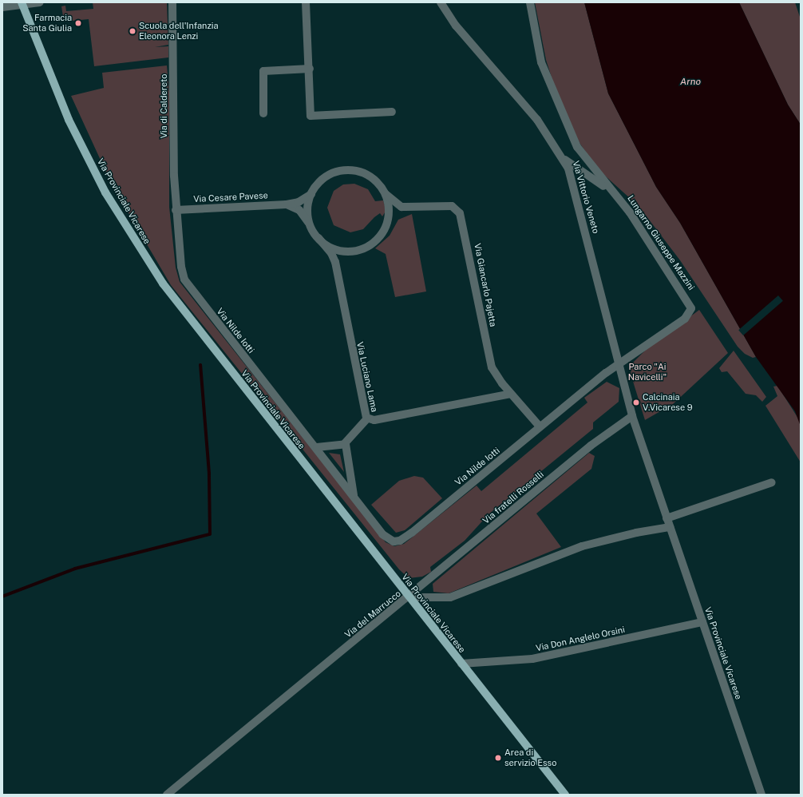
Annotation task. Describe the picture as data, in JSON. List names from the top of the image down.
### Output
{
  "streets": {
    "main road": ["Via Provinciale Vicarese"],
    "street": [
      "Via di Caldereto",
      "Via Cesare Pavese",
      "Via Vittorio Veneto",
      "Lungarno Giuseppe Mazzini",
      "Via Giancarlo Pajetta",
      "Via Nilde Iotti",
      "Via Luciano Lama",
      "Via fratelli Rosselli",
      "Via del Marrucco",
      "Via Don Anglelo Orsini"
    ]
  },
  "crossings": [
    ["Via di Caldereto", "Via Cesare Pavese"],
    ["Via di Caldereto", "Via Nilde Iotti"],
    ["Via Cesare Pavese", "Via Giancarlo Pajetta"],
    ["Via Cesare Pavese", "Via Nilde Iotti"],
    ["Via Cesare Pavese", "Via Luciano Lama"],
    ["Via Vittorio Veneto", "Via Provinciale Vicarese"],
    ["Via Vittorio Veneto", "Lungarno Giuseppe Mazzini"],
    ["Via Vittorio Veneto", "Via Nilde Iotti"],
    ["Via Provinciale Vicarese", "Lungarno Giuseppe Mazzini"],
    ["Via Provinciale Vicarese", "Via Nilde Iotti"],
    ["Via Provinciale Vicarese", "Via fratelli Rosselli"],
    ["Via Provinciale Vicarese", "Via del Marrucco"],
    ["Via Provinciale Vicarese", "Via Don Anglelo Orsini"],
    ["Lungarno Giuseppe Mazzini", "Via Nilde Iotti"],
    ["Via Giancarlo Pajetta", "Via Nilde Iotti"],
    ["Via Giancarlo Pajetta", "Via Luciano Lama"],
    ["Via fratelli Rosselli", "Via del Marrucco"]
  ],
  "water": ["Arno"],
  "parks": ["Parco \"Ai Navicelli\""],
  "places": [
    "Farmacia Santa Giulia",
    "Scuola dell'Infanzia Eleonora Lenzi",
    "Calcinaia V.Vicarese 9",
    "Area di servizio Esso"
  ]
}
